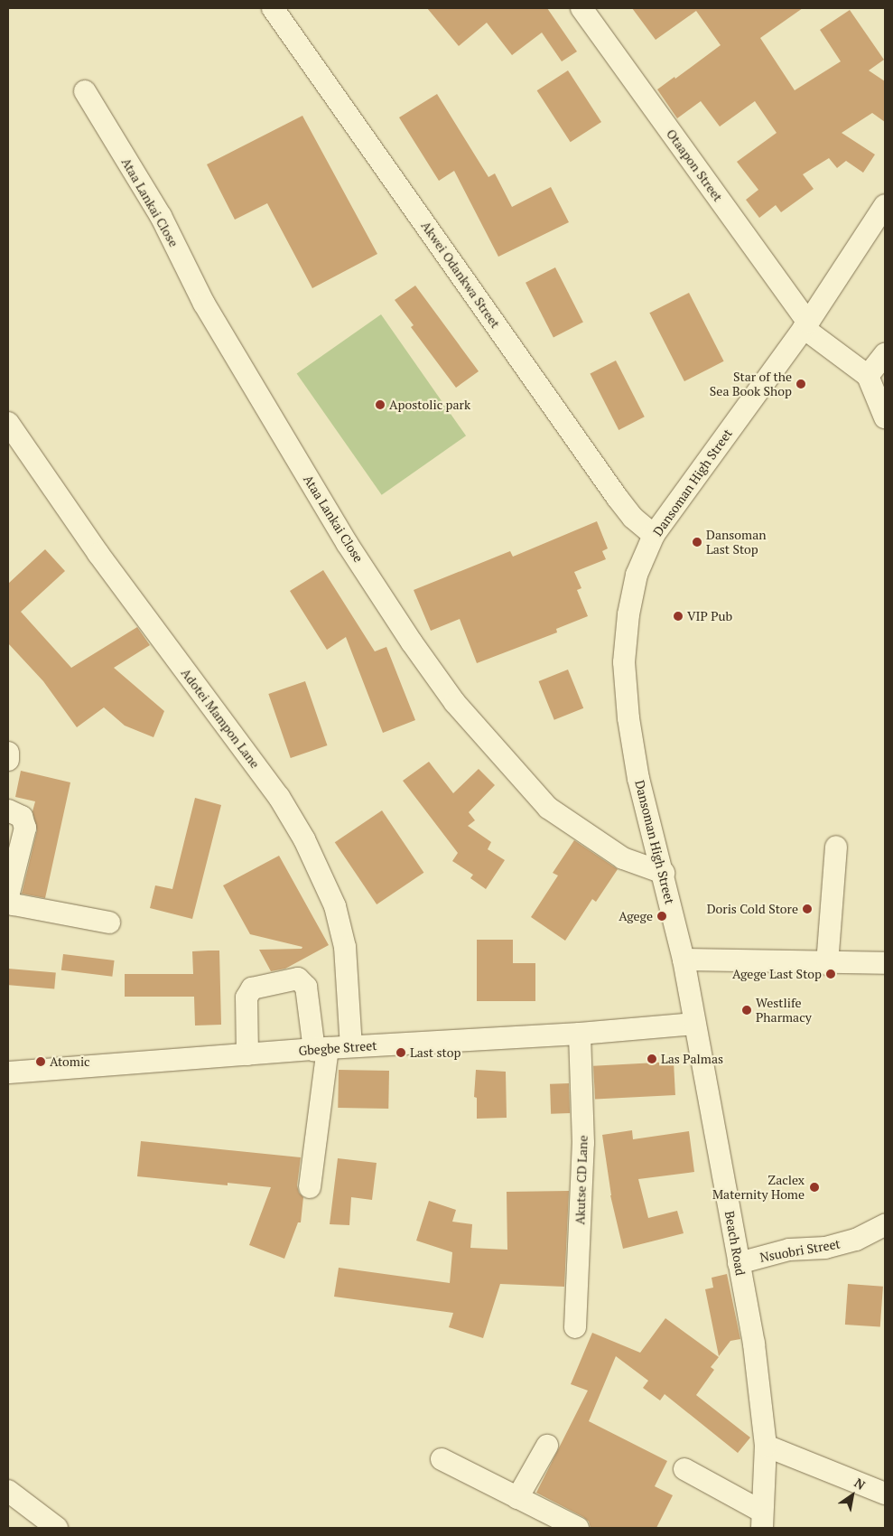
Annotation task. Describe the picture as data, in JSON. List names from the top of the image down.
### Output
{
  "streets": {
    "street": [
      "Otaapon Street",
      "Ataa Lankai Close",
      "Akwei Odankwa Street",
      "Dansoman High Street",
      "Adotei Mampon Lane",
      "Gbegbe Street",
      "Akutse CD Lane",
      "Beach Road",
      "Nsuobri Street"
    ]
  },
  "crossings": [
    ["Otaapon Street", "Dansoman High Street"],
    ["Ataa Lankai Close", "Dansoman High Street"],
    ["Akwei Odankwa Street", "Dansoman High Street"],
    ["Dansoman High Street", "Beach Road"],
    ["Adotei Mampon Lane", "Gbegbe Street"],
    ["Gbegbe Street", "Akutse CD Lane"],
    ["Gbegbe Street", "Beach Road"],
    ["Beach Road", "Nsuobri Street"]
  ],
  "places": [
    "Star of the Sea Book Shop",
    "Apostolic park",
    "Dansoman Last Stop",
    "VIP Pub",
    "Doris Cold Store",
    "Agege",
    "Agege Last Stop",
    "Westlife Pharmacy",
    "Last stop",
    "Las Palmas",
    "Atomic",
    "Zaclex Maternity Home"
  ],
  "north": "top right"
}
